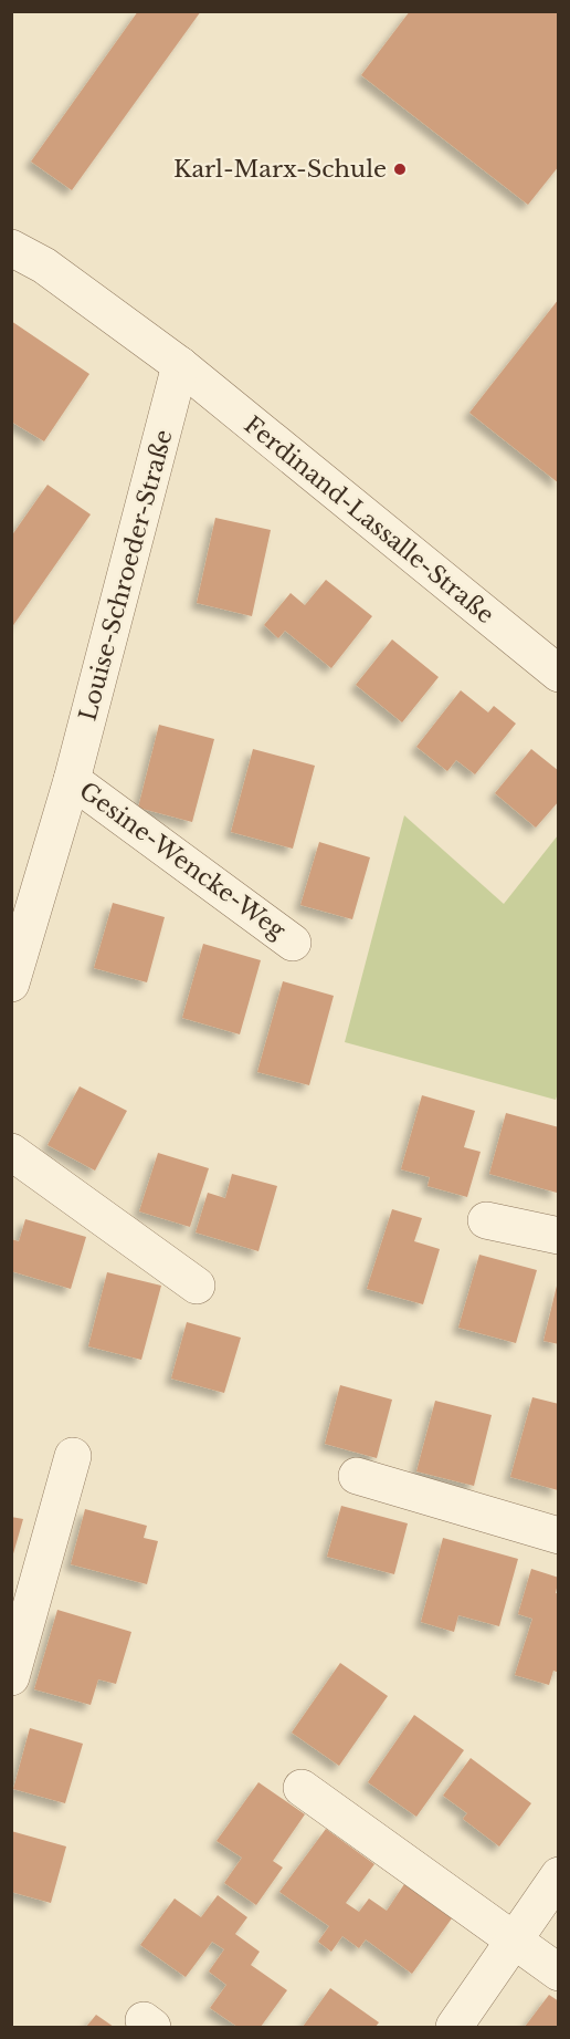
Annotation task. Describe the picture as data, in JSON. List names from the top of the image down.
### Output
{
  "streets": {
    "street": ["Ferdinand-Lassalle-Straße", "Louise-Schroeder-Straße", "Gesine-Wencke-Weg"]
  },
  "crossings": [
    ["Ferdinand-Lassalle-Straße", "Louise-Schroeder-Straße"],
    ["Louise-Schroeder-Straße", "Gesine-Wencke-Weg"]
  ],
  "places": ["Karl-Marx-Schule"]
}
